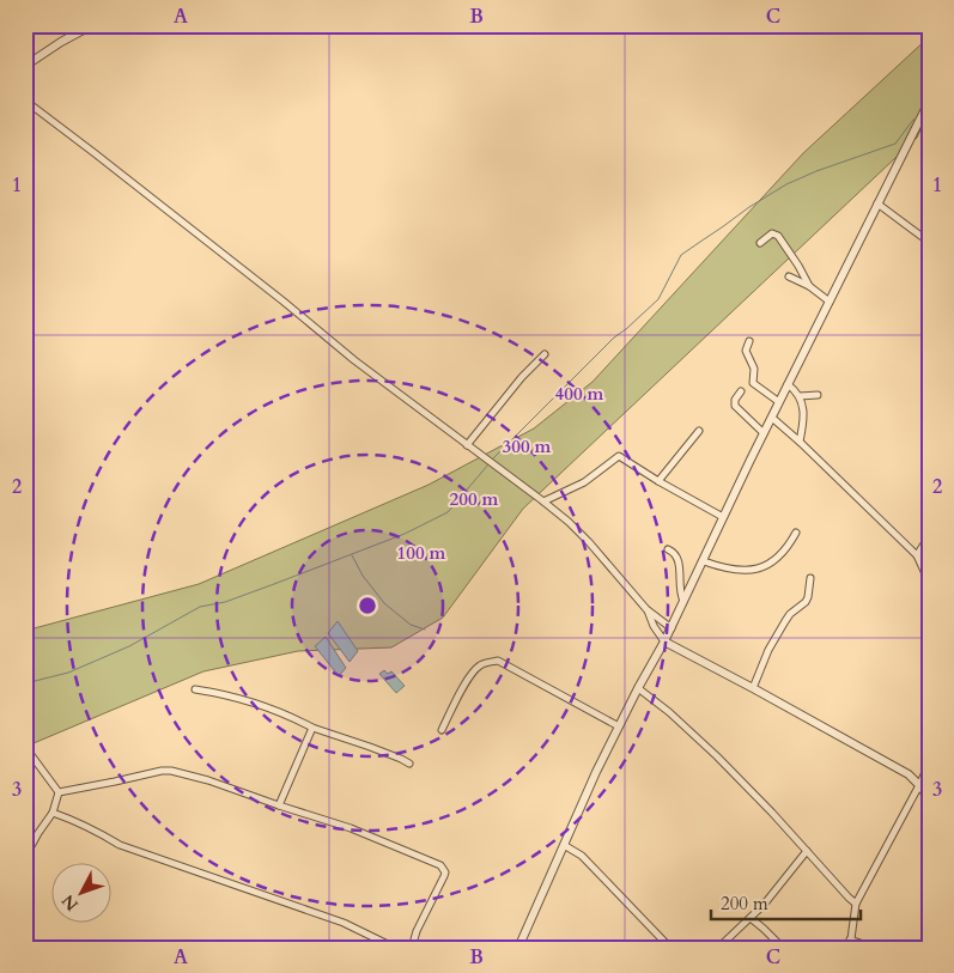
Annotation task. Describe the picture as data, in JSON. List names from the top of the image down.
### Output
{
  "scale_bar": "200 m",
  "north": "bottom left",
  "grid": {
    "columns": ["A", "B", "C"],
    "rows": ["1", "2", "3"]
  },
  "rings": [
    "400 m",
    "300 m",
    "200 m",
    "100 m"
  ]
}
